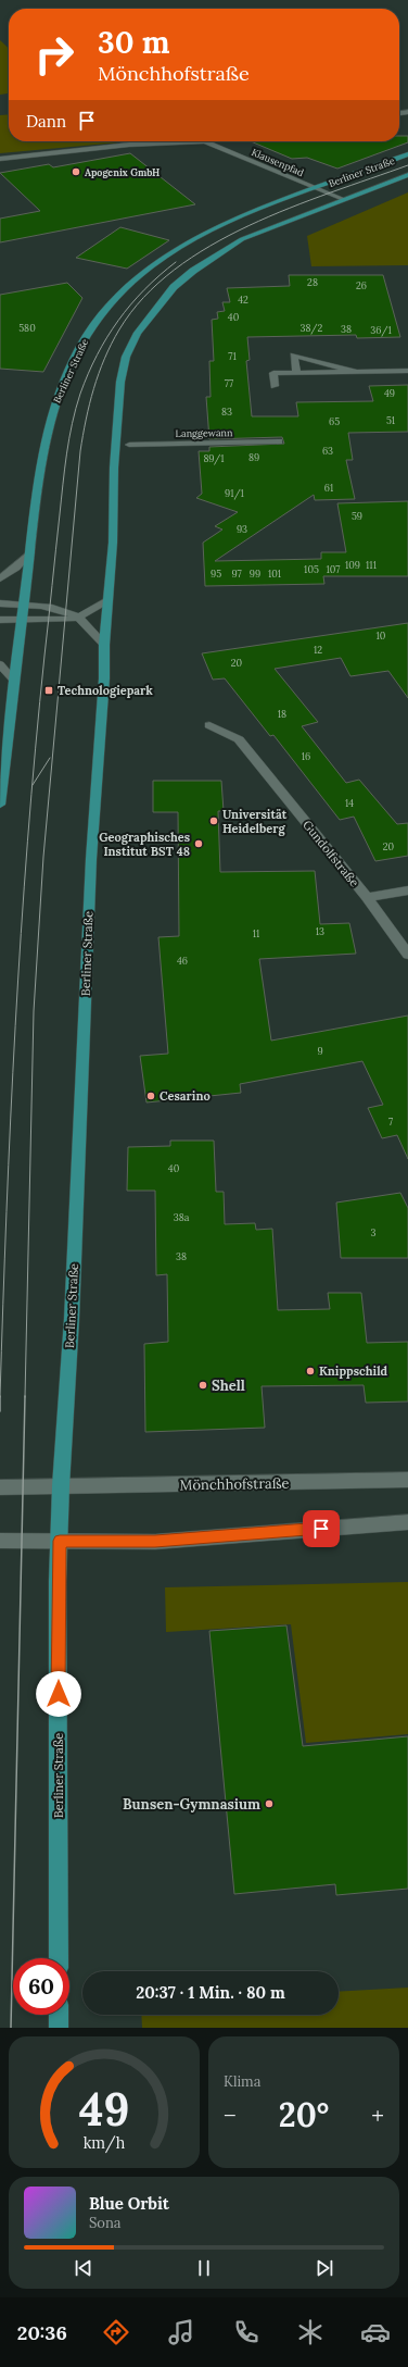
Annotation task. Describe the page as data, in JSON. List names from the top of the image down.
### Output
{
  "streets": {
    "main road": ["Berliner Straße"],
    "street": [
      "Klausenpfad",
      "Langgewann",
      "Gundolfstraße",
      "Mönchhofstraße"
    ]
  },
  "crossings": [
    ["Klausenpfad", "Berliner Straße"],
    ["Berliner Straße", "Mönchhofstraße"]
  ],
  "places": {
    "other": [
      "Apogenix GmbH",
      "Universität Heidelberg",
      "Geographisches Institut BST 48",
      "Cesarino",
      "Knippschild",
      "Shell",
      "Bunsen-Gymnasium"
    ],
    "transit": ["Technologiepark"]
  },
  "house_numbers": [
    "28",
    "26",
    "42",
    "40",
    "580",
    "38/2",
    "38",
    "36/1",
    "71",
    "77",
    "49",
    "83",
    "51",
    "65",
    "63",
    "89",
    "89/1",
    "61",
    "91/1",
    "59",
    "93",
    "109",
    "111",
    "105",
    "107",
    "95",
    "97",
    "99",
    "101",
    "10",
    "12",
    "20",
    "18",
    "16",
    "14",
    "20",
    "13",
    "11",
    "46",
    "9",
    "7",
    "40",
    "38a",
    "3",
    "38"
  ],
  "page": {
    "turn": ["30 m", "Mönchhofstraße"],
    "then": "Dann",
    "limit": "60",
    "trip": "20:37 · 1 Min. · 80 m",
    "tile": "Klima",
    "heat": ["−", "20°", "+"],
    "song": ["Blue Orbit", "Sona"],
    "tabs": "20:36",
    "gauge": ["49", "km/h"]
  }
}
